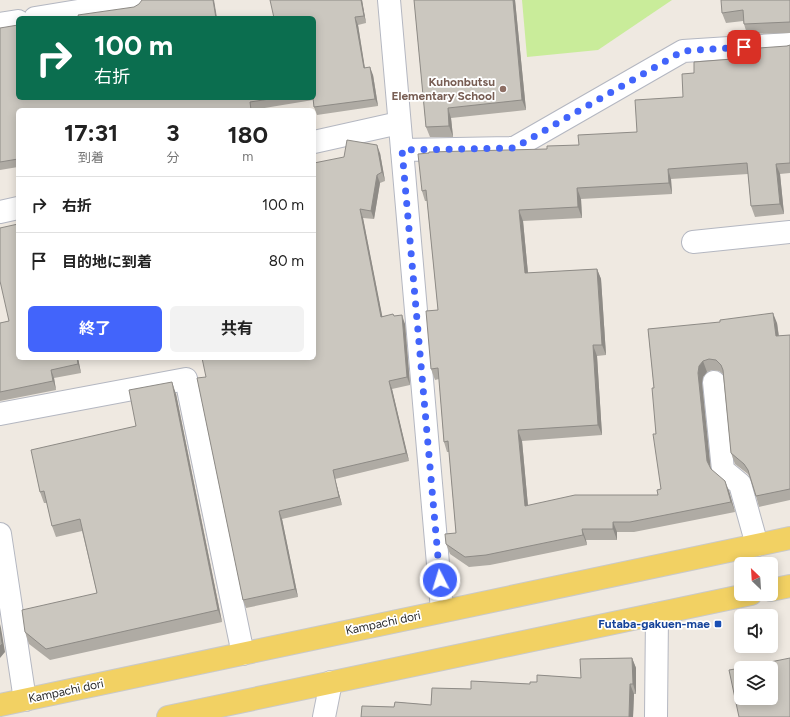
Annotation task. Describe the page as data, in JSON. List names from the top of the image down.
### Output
{
  "streets": {
    "main road": ["Kampachi dori"]
  },
  "places": {
    "other": ["Kuhonbutsu Elementary School"],
    "transit": ["Futaba-gakuen-mae"]
  },
  "north": "top left",
  "page": {
    "turn": ["100 m", "右折"],
    "eta": [
      "17:31",
      "到着",
      "3",
      "分",
      "180",
      "m"
    ],
    "list": [
      {
        "name": "右折",
        "value": "100 m"
      },
      {
        "name": "目的地に到着",
        "value": "80 m"
      }
    ],
    "buttons": ["終了", "共有"]
  }
}
